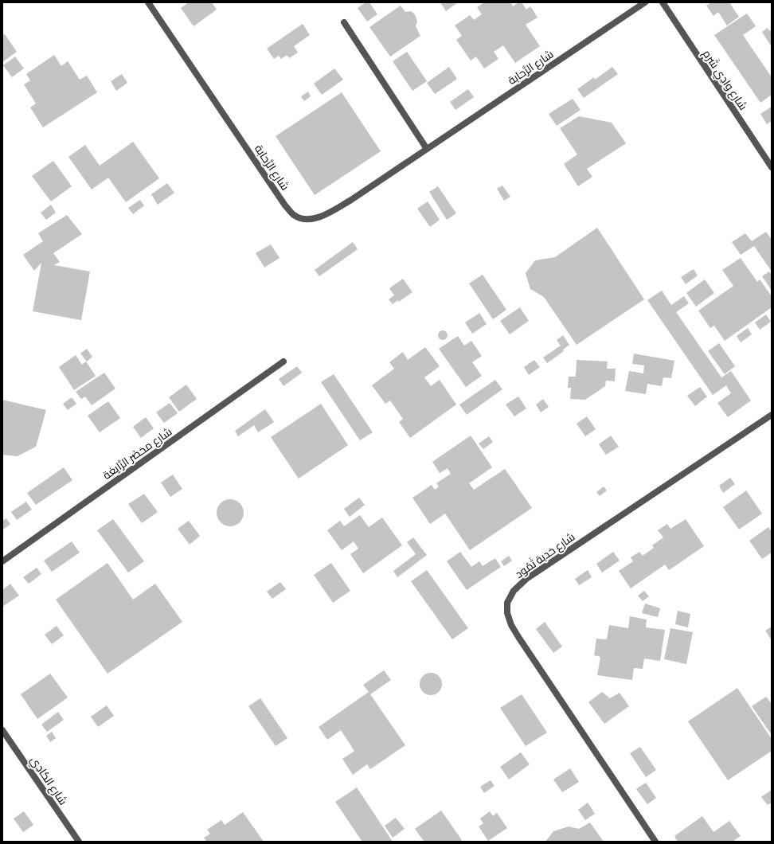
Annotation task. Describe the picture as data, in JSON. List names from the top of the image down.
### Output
{
  "streets": {
    "street": [
      "شارع الرَّحابة",
      "شارع وادِي شَرم",
      "شارع محَضَر الرَّايغة",
      "شارع حَدبة ثَمُود",
      "شارع الكادِي"
    ]
  }
}
